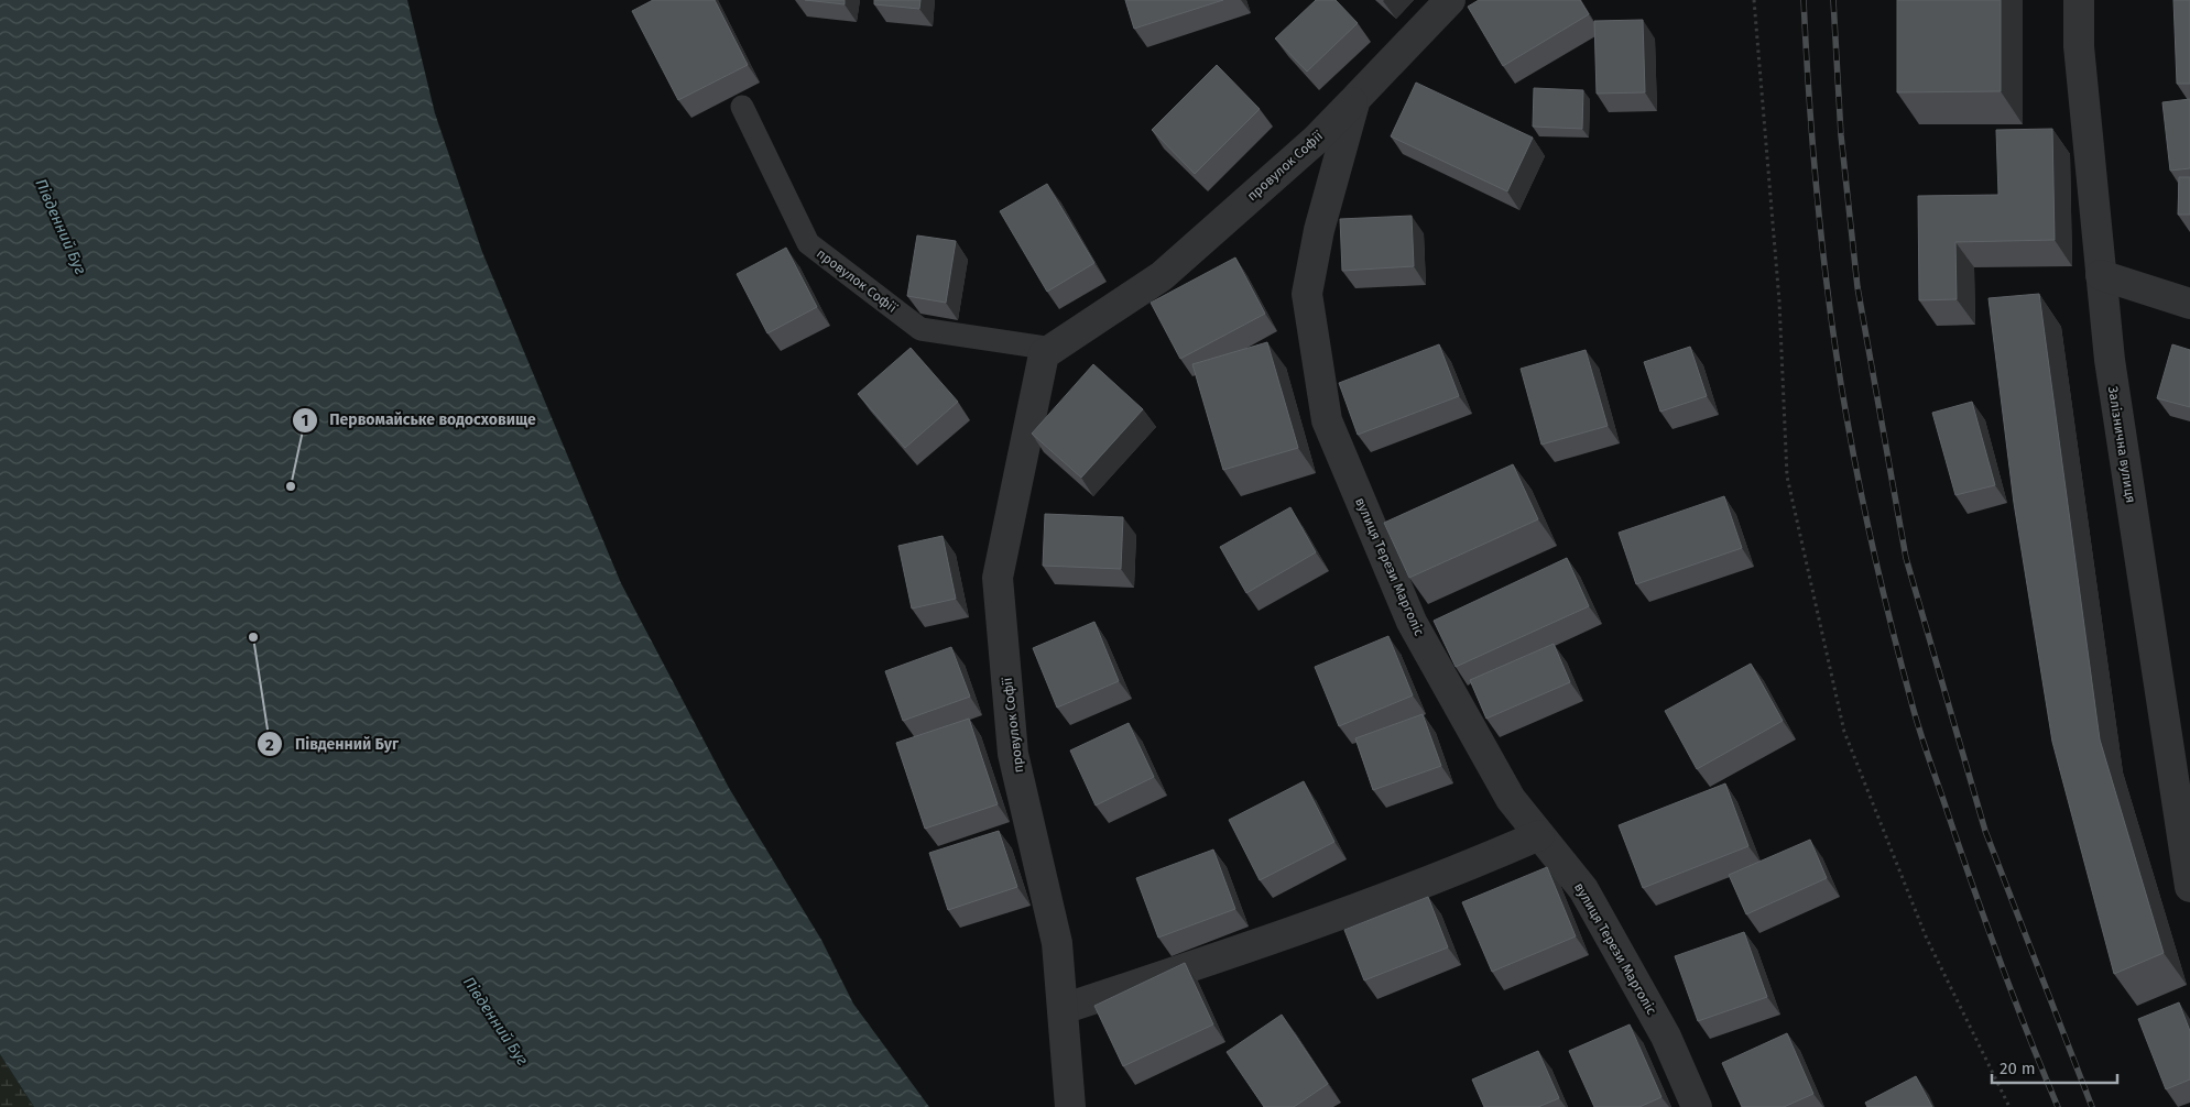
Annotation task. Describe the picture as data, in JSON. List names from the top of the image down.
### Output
{
  "streets": {
    "street": ["провулок Софії", "Залізнична вулиця", "вулиця Терези Марголіс"]
  },
  "crossings": [
    ["провулок Софії", "вулиця Терези Марголіс"]
  ],
  "water": ["Південний Буг"],
  "places": ["Первомайське водосховище", "Південний Буг"],
  "scale_bar": "20 m"
}
